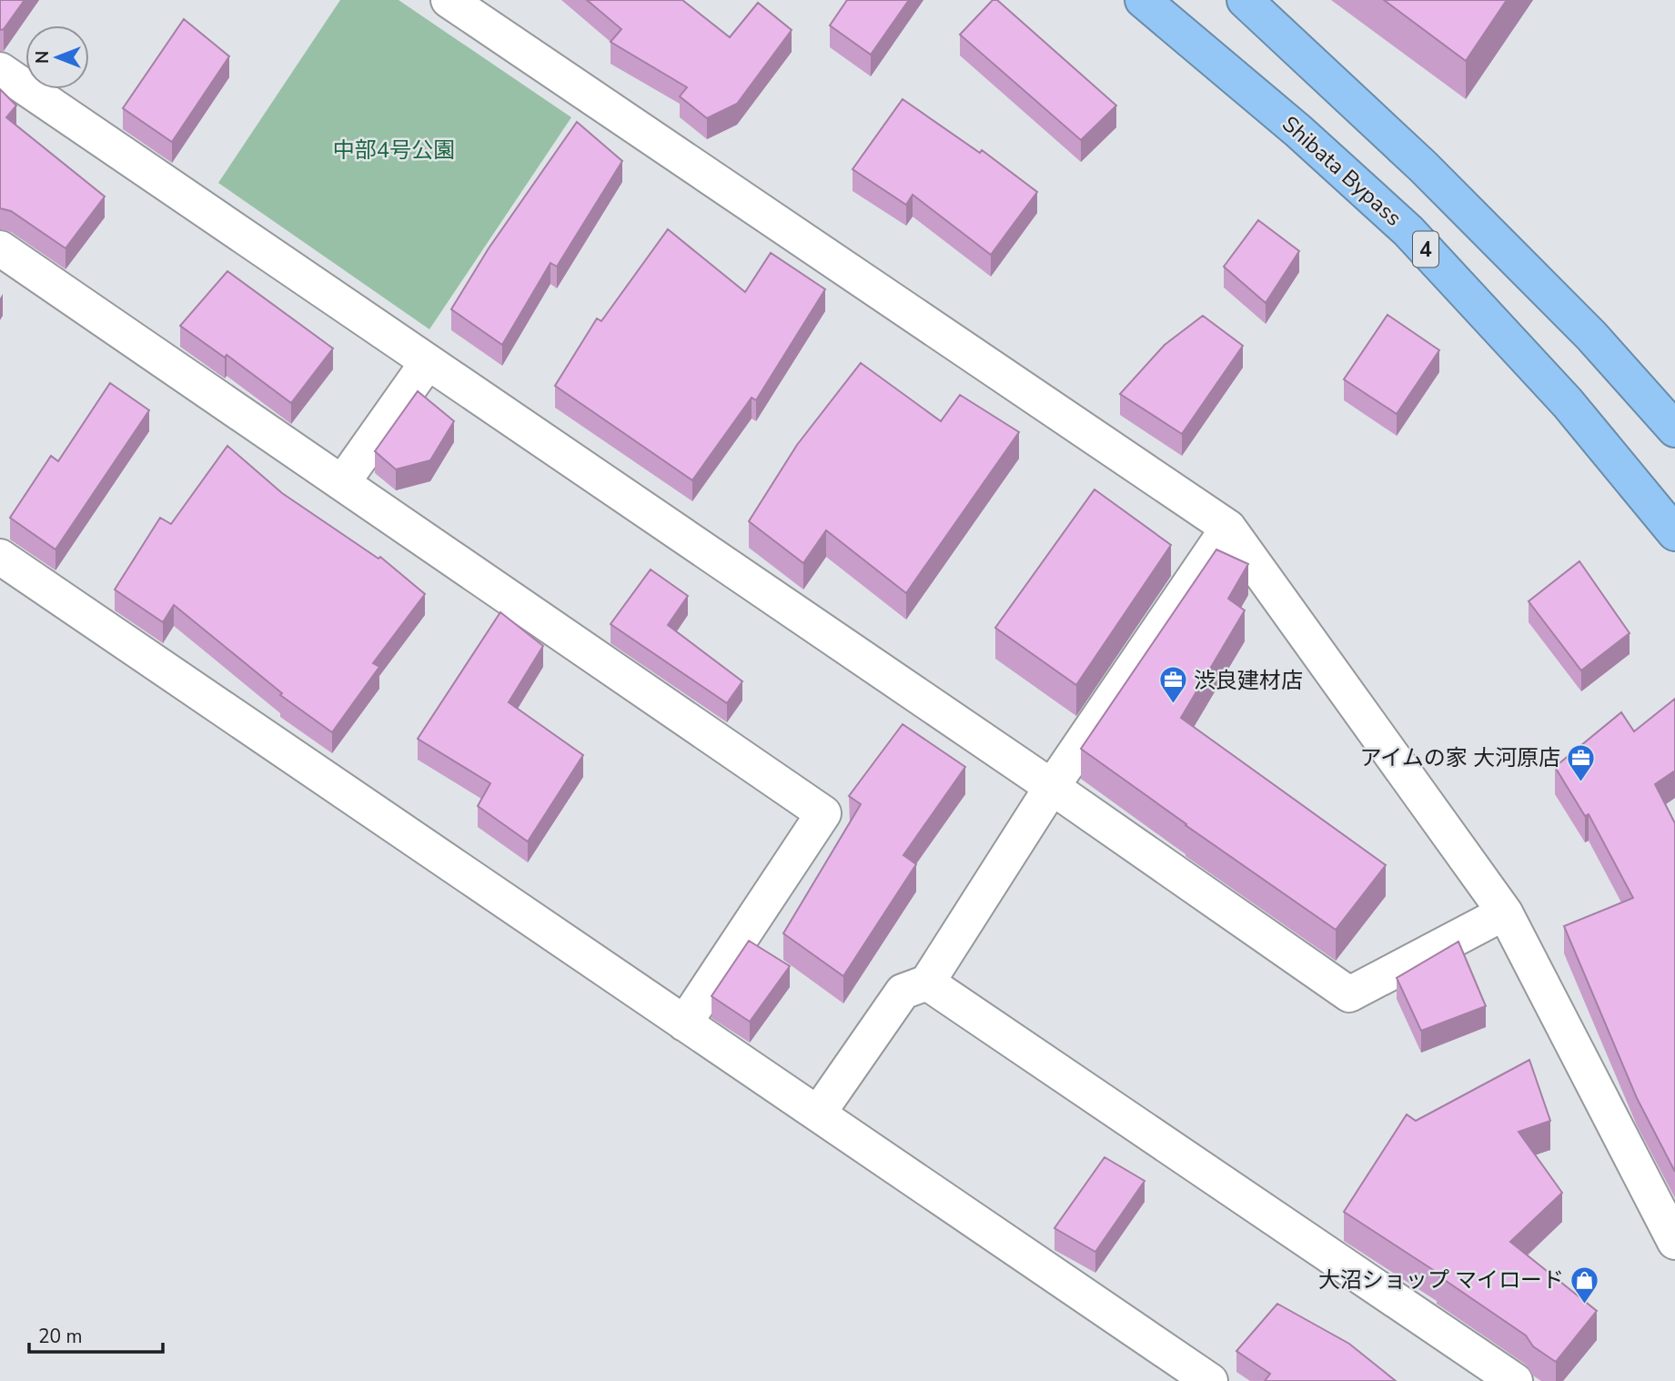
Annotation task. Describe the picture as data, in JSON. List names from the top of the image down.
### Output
{
  "streets": {
    "highway": ["Shibata Bypass", "4"]
  },
  "parks": ["中部4号公園"],
  "places": {
    "office": ["渋良建材店", "アイムの家 大河原店"],
    "shop": ["大沼ショップ マイロード"]
  },
  "scale_bar": "20 m",
  "north": "left"
}
